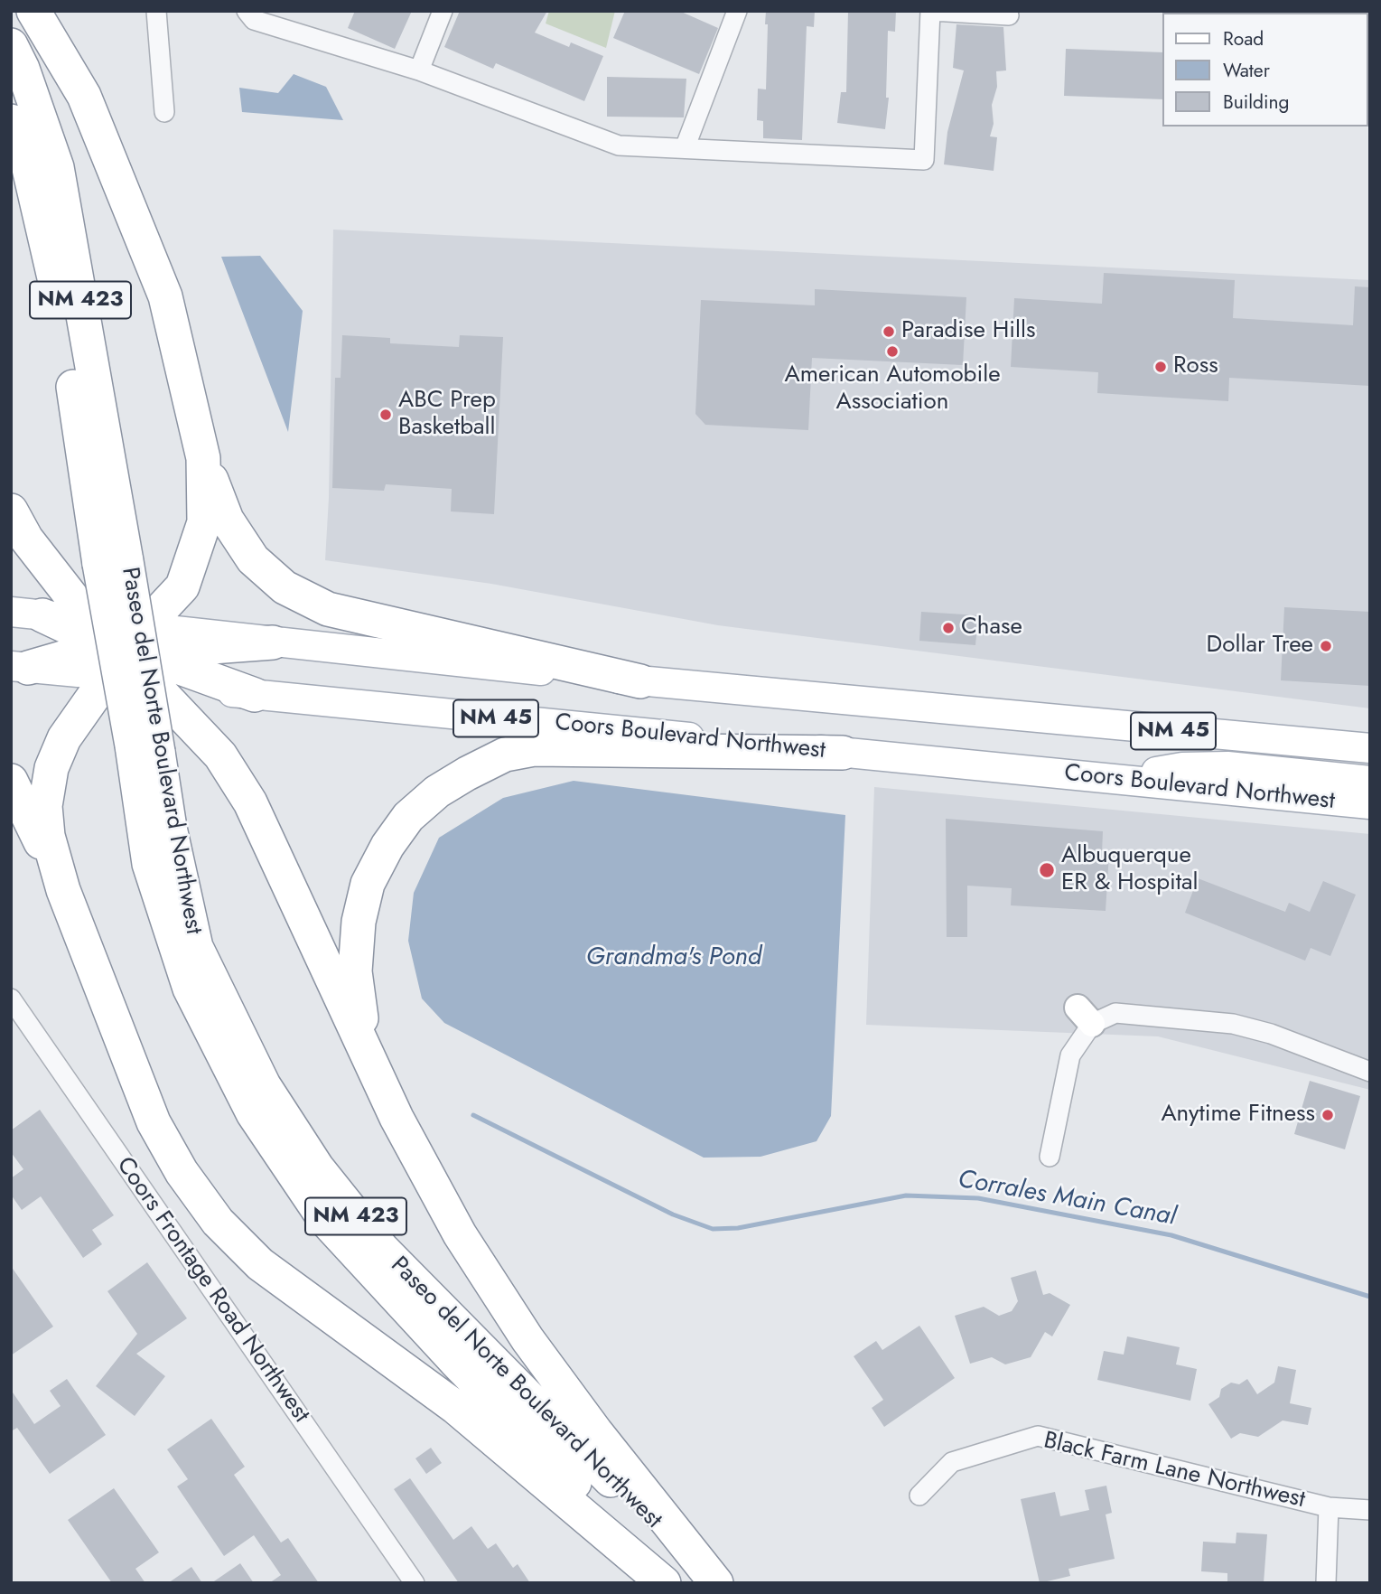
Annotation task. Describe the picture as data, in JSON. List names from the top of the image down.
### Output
{
  "streets": {
    "highway": ["NM 423", "Paseo del Norte Boulevard Northwest"],
    "main road": ["NM 45", "Coors Boulevard Northwest"],
    "street": ["Coors Frontage Road Northwest", "Black Farm Lane Northwest"]
  },
  "water": ["Grandma's Pond", "Corrales Main Canal"],
  "places": [
    "Paradise Hills",
    "American Automobile Association",
    "Ross",
    "ABC Prep Basketball",
    "Chase",
    "Dollar Tree",
    "Albuquerque ER & Hospital",
    "Anytime Fitness"
  ],
  "legend": ["Road", "Water", "Building"]
}
